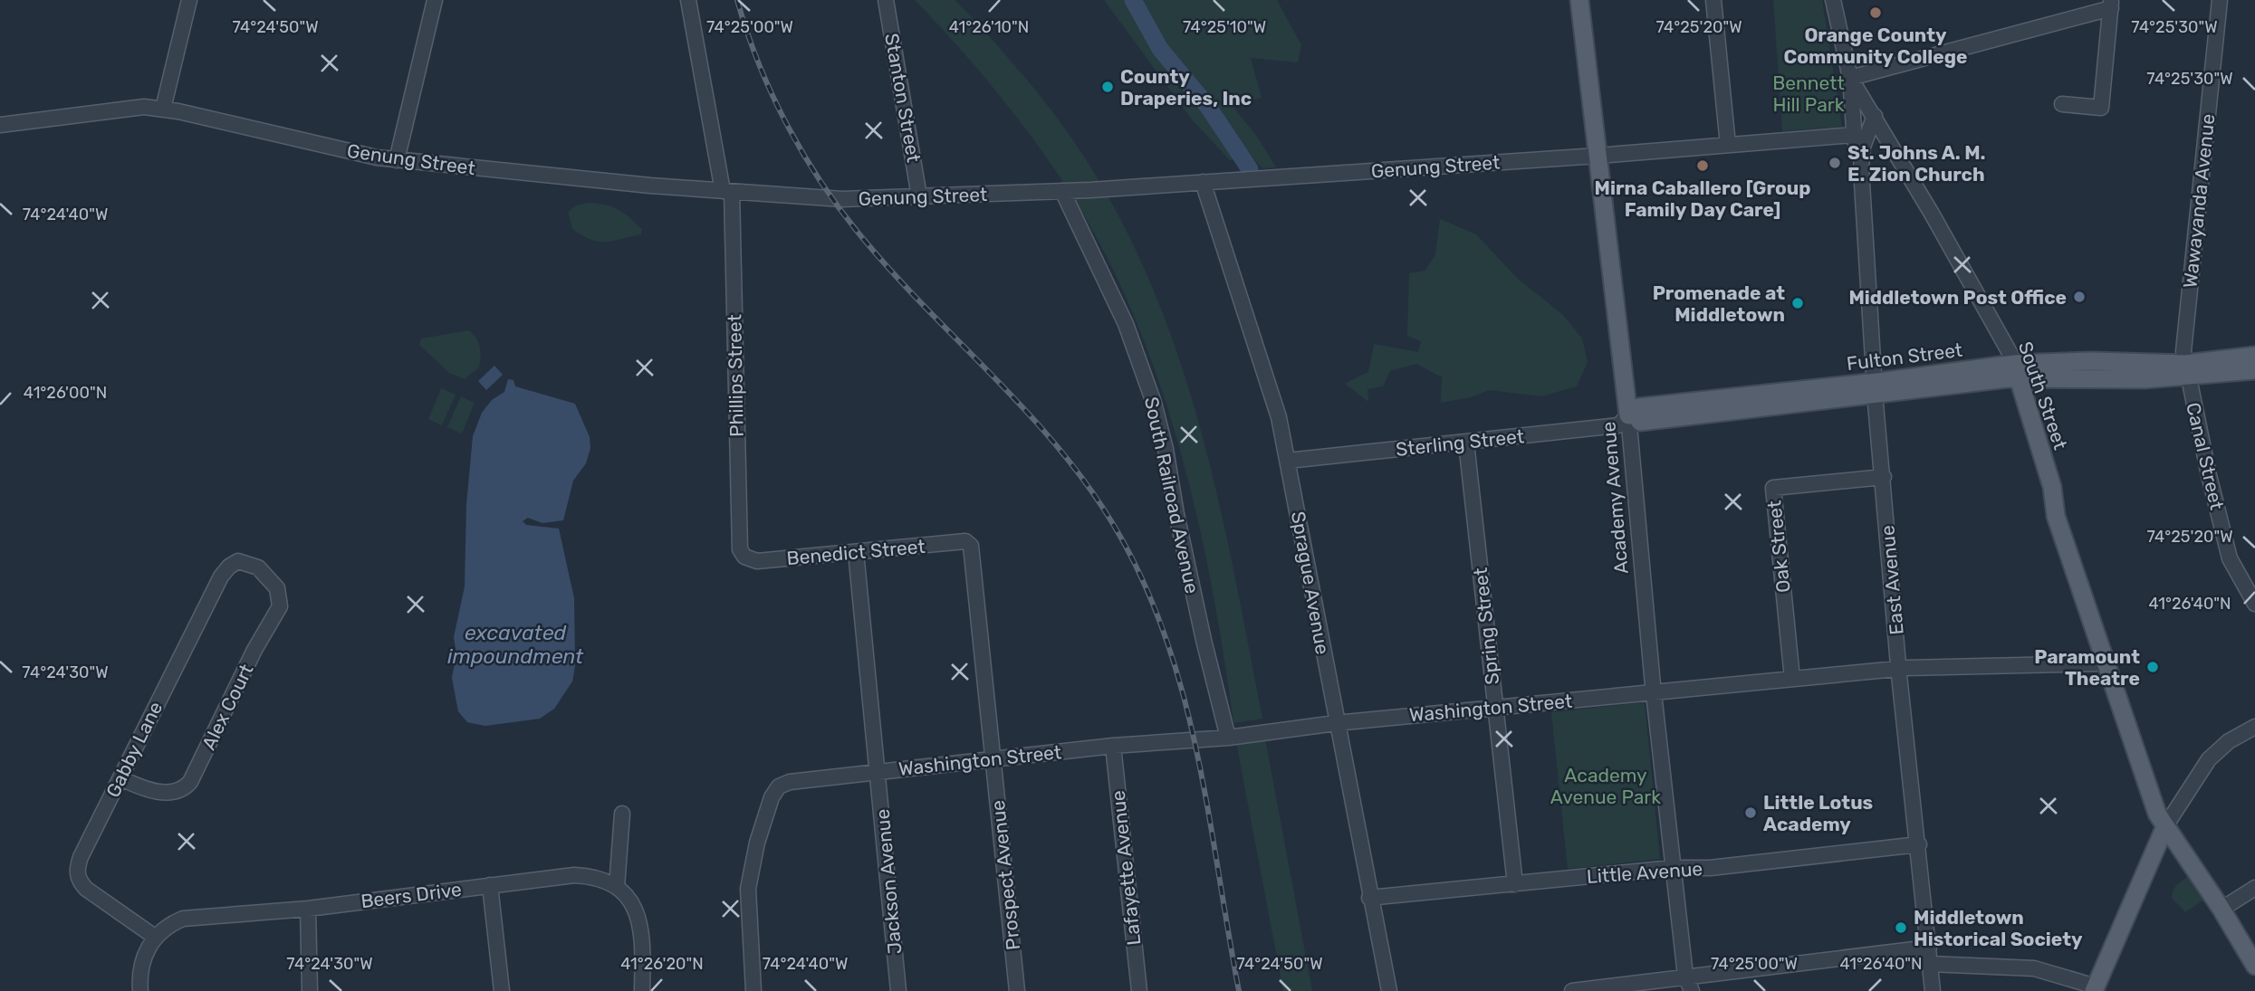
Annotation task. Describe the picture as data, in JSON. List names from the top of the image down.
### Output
{
  "streets": {
    "main road": ["Fulton Street", "South Street", "Academy Avenue"],
    "street": [
      "Stanton Street",
      "Genung Street",
      "Wawayanda Avenue",
      "Phillips Street",
      "Sterling Street",
      "Canal Street",
      "South Railroad Avenue",
      "Oak Street",
      "Benedict Street",
      "East Avenue",
      "Sprague Avenue",
      "Spring Street",
      "Alex Court",
      "Washington Street",
      "Gabby Lane",
      "Lafayette Avenue",
      "Little Avenue",
      "Prospect Avenue",
      "Jackson Avenue",
      "Beers Drive"
    ]
  },
  "crossings": [
    ["Stanton Street", "Genung Street"],
    ["Genung Street", "Phillips Street"],
    ["Genung Street", "South Railroad Avenue"],
    ["Genung Street", "Academy Avenue"],
    ["Genung Street", "East Avenue"],
    ["Genung Street", "Sprague Avenue"],
    ["Wawayanda Avenue", "Fulton Street"],
    ["Wawayanda Avenue", "Canal Street"],
    ["Fulton Street", "South Street"],
    ["Fulton Street", "Sterling Street"],
    ["Fulton Street", "Canal Street"],
    ["Fulton Street", "Academy Avenue"],
    ["Fulton Street", "East Avenue"],
    ["Phillips Street", "Benedict Street"],
    ["South Street", "East Avenue"],
    ["South Street", "Washington Street"],
    ["Sterling Street", "Academy Avenue"],
    ["Sterling Street", "Sprague Avenue"],
    ["Sterling Street", "Spring Street"],
    ["South Railroad Avenue", "Washington Street"],
    ["Academy Avenue", "Washington Street"],
    ["Academy Avenue", "Little Avenue"],
    ["Oak Street", "East Avenue"],
    ["Oak Street", "Washington Street"],
    ["Benedict Street", "Prospect Avenue"],
    ["Benedict Street", "Jackson Avenue"],
    ["East Avenue", "Washington Street"],
    ["East Avenue", "Little Avenue"],
    ["Sprague Avenue", "Washington Street"],
    ["Sprague Avenue", "Little Avenue"],
    ["Spring Street", "Washington Street"],
    ["Spring Street", "Little Avenue"],
    ["Alex Court", "Gabby Lane"],
    ["Washington Street", "Lafayette Avenue"],
    ["Washington Street", "Prospect Avenue"],
    ["Washington Street", "Jackson Avenue"],
    ["Gabby Lane", "Beers Drive"]
  ],
  "water": ["excavated impoundment"],
  "parks": ["Bennett Hill Park", "Academy Avenue Park"],
  "places": [
    "Orange County Community College",
    "County Draperies, Inc",
    "St. Johns A. M. E. Zion Church",
    "Mirna Caballero [Group Family Day Care]",
    "Middletown Post Office",
    "Promenade at Middletown",
    "Paramount Theatre",
    "Little Lotus Academy",
    "Middletown Historical Society"
  ],
  "coordinates": [
    "74°24'50\"W",
    "74°25'00\"W",
    "74°25'10\"W",
    "74°25'20\"W",
    "74°25'30\"W",
    "41°26'10\"N",
    "74°24'40\"W",
    "41°26'00\"N",
    "41°26'40\"N",
    "74°24'30\"W",
    "41°26'20\"N"
  ]
}
